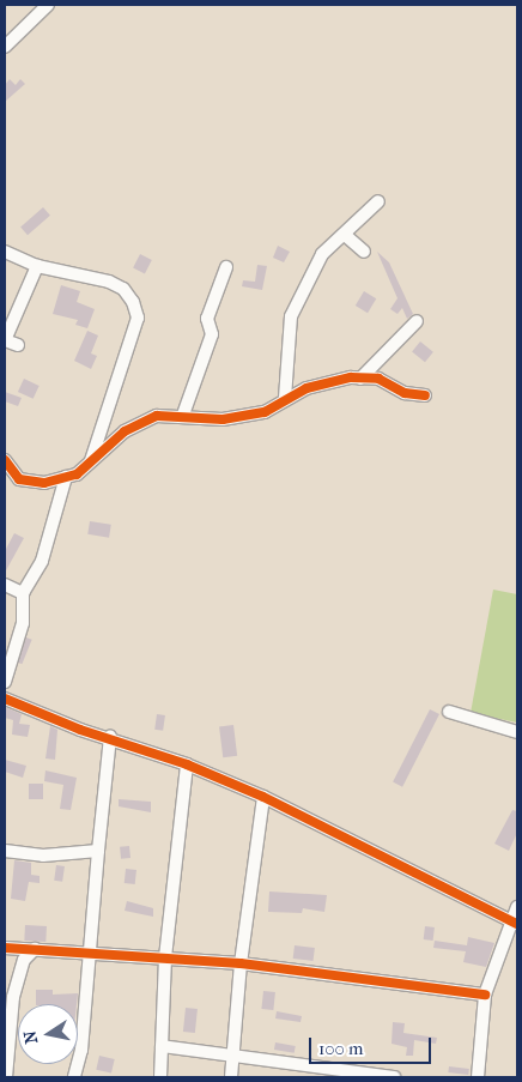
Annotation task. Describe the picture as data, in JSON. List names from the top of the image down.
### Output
{
  "scale_bar": "100 m",
  "north": "left"
}
